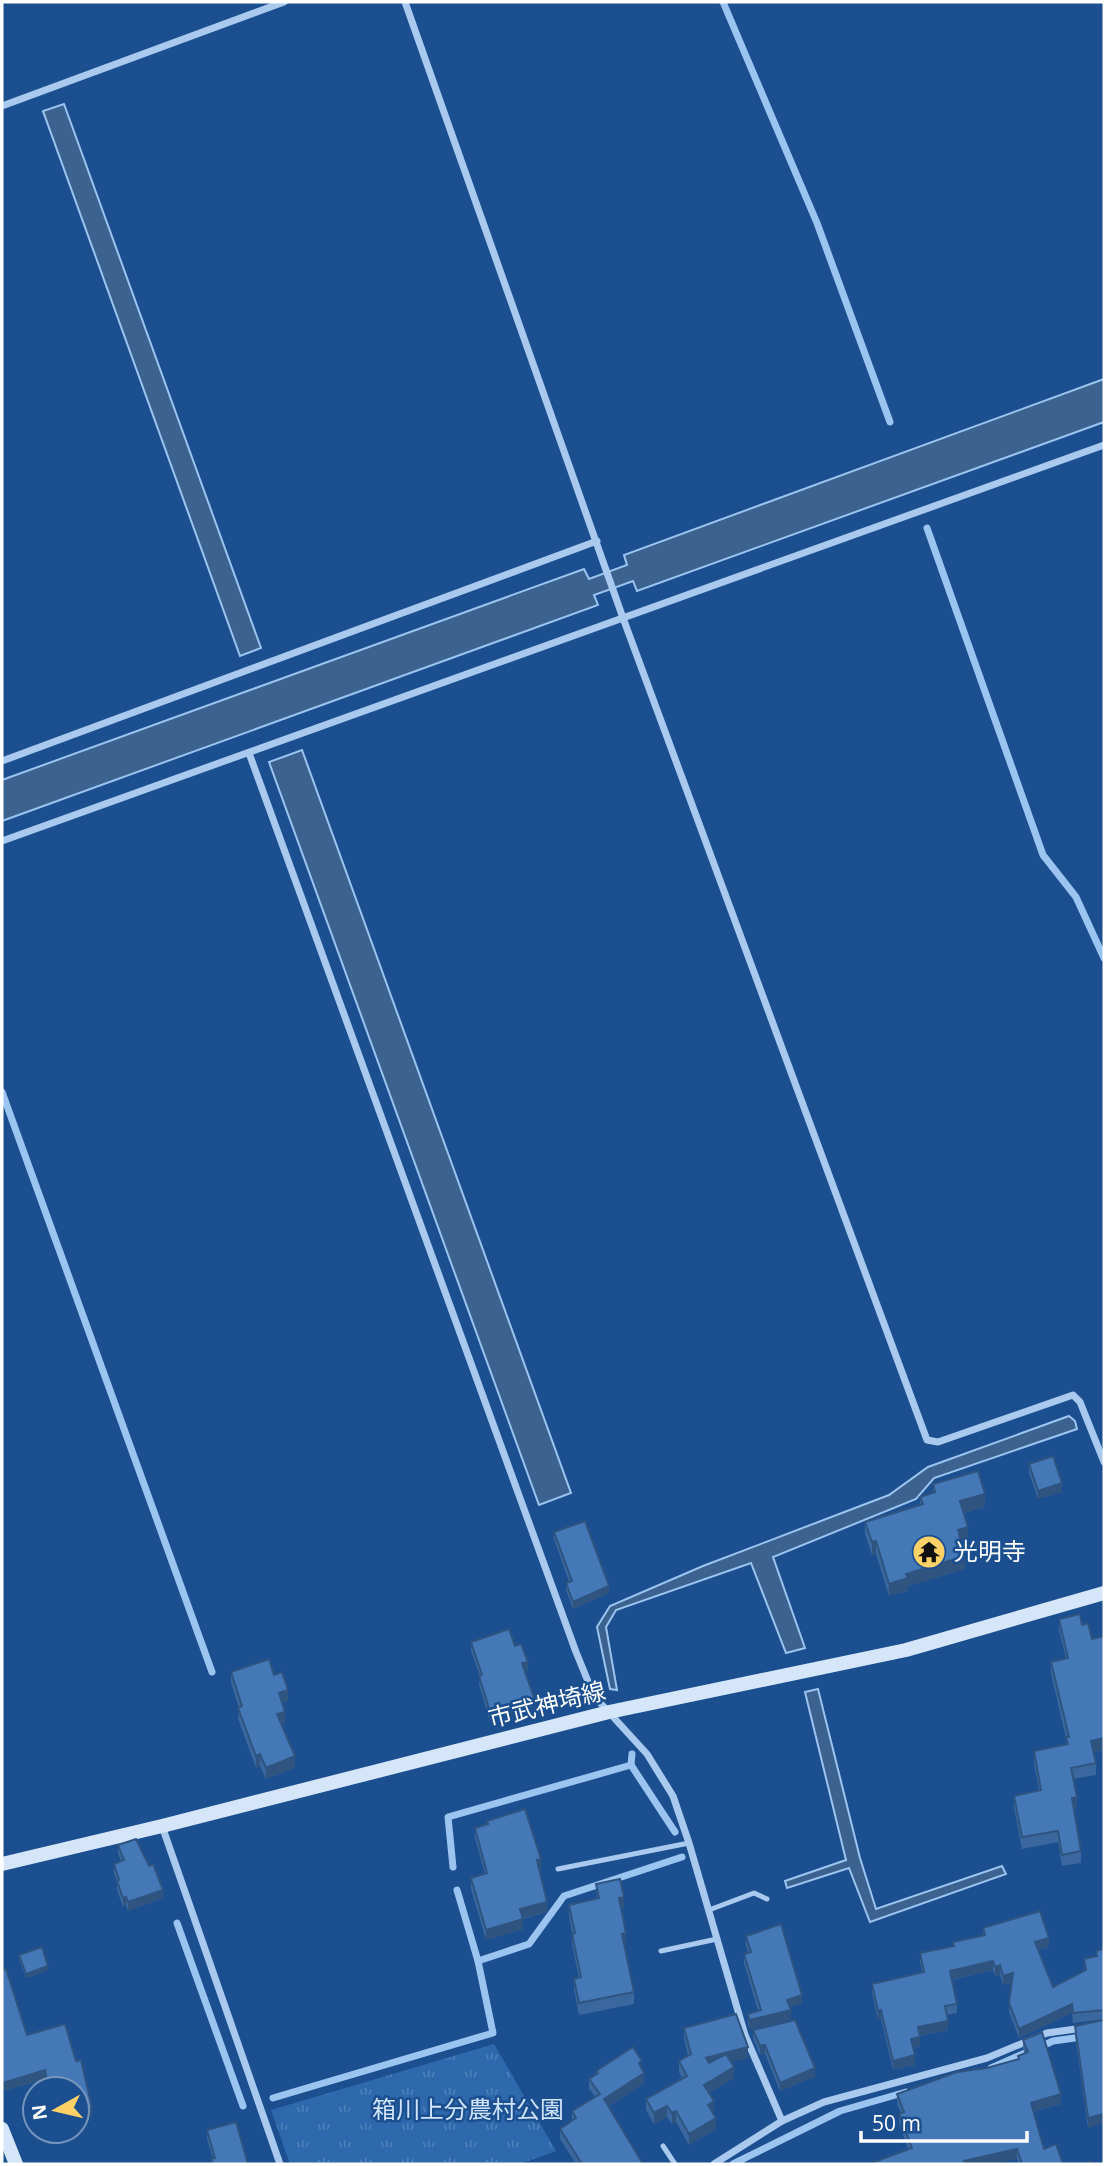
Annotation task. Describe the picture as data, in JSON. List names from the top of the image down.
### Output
{
  "streets": {
    "main road": ["市武神埼線"]
  },
  "parks": ["箱川上分農村公園"],
  "places": {
    "temple": ["光明寺"]
  },
  "scale_bar": "50 m",
  "north": "left"
}
